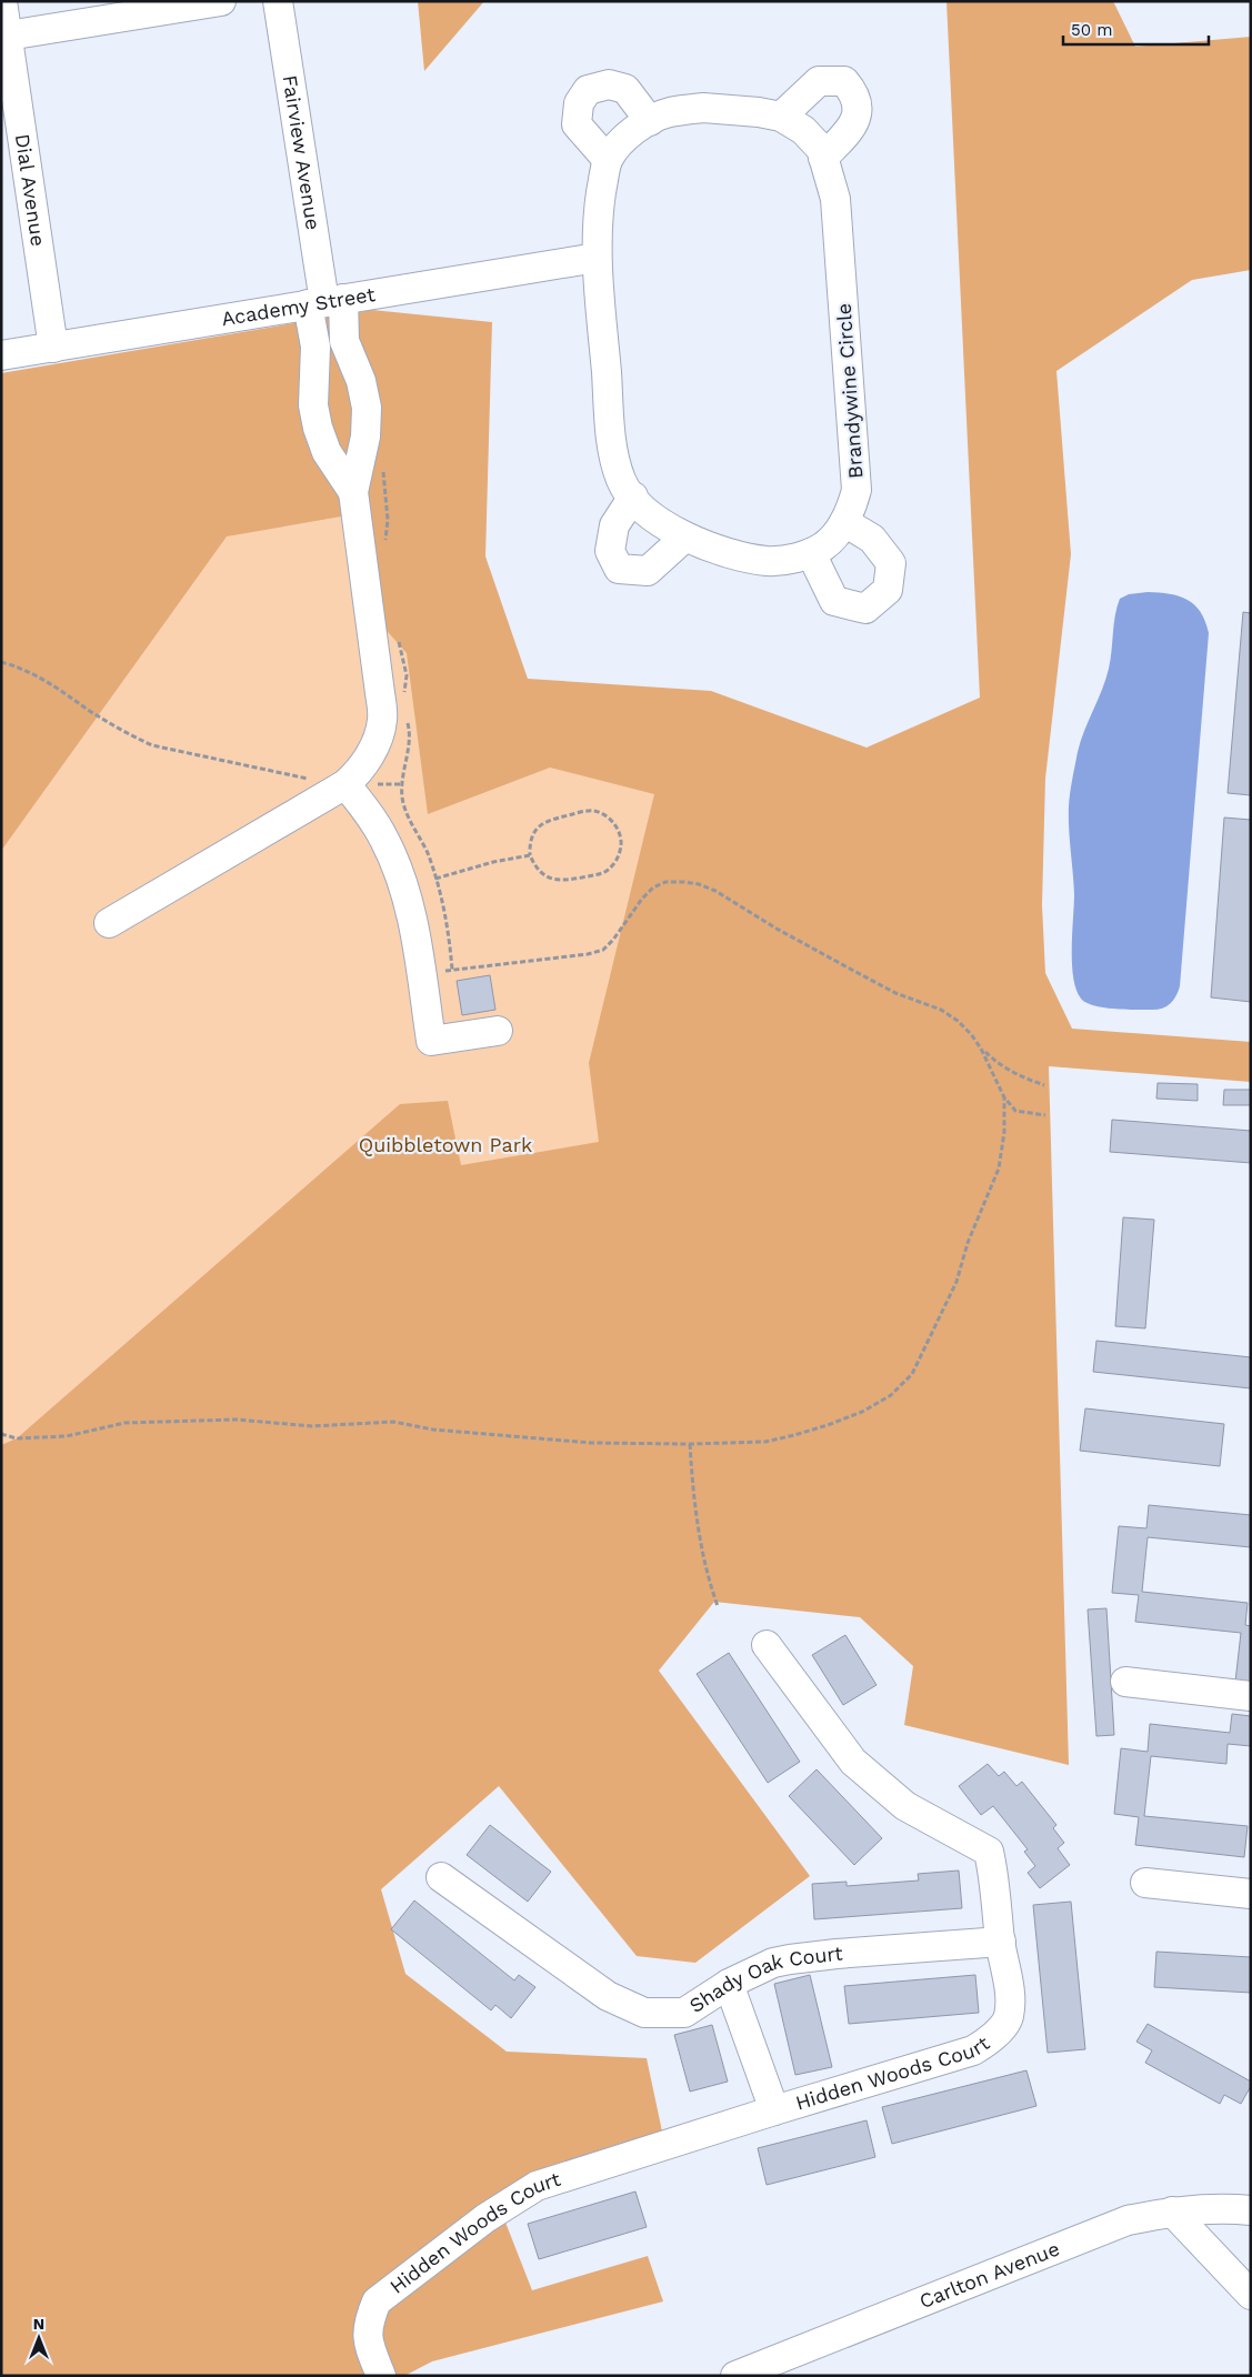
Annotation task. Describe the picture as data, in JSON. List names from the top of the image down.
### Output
{
  "streets": {
    "street": [
      "Fairview Avenue",
      "Dial Avenue",
      "Academy Street",
      "Brandywine Circle",
      "Shady Oak Court",
      "Hidden Woods Court",
      "Carlton Avenue"
    ]
  },
  "crossings": [
    ["Fairview Avenue", "Academy Street"],
    ["Dial Avenue", "Academy Street"],
    ["Academy Street", "Brandywine Circle"],
    ["Shady Oak Court", "Hidden Woods Court"]
  ],
  "parks": ["Quibbletown Park"],
  "scale_bar": "50 m",
  "north": "top"
}
